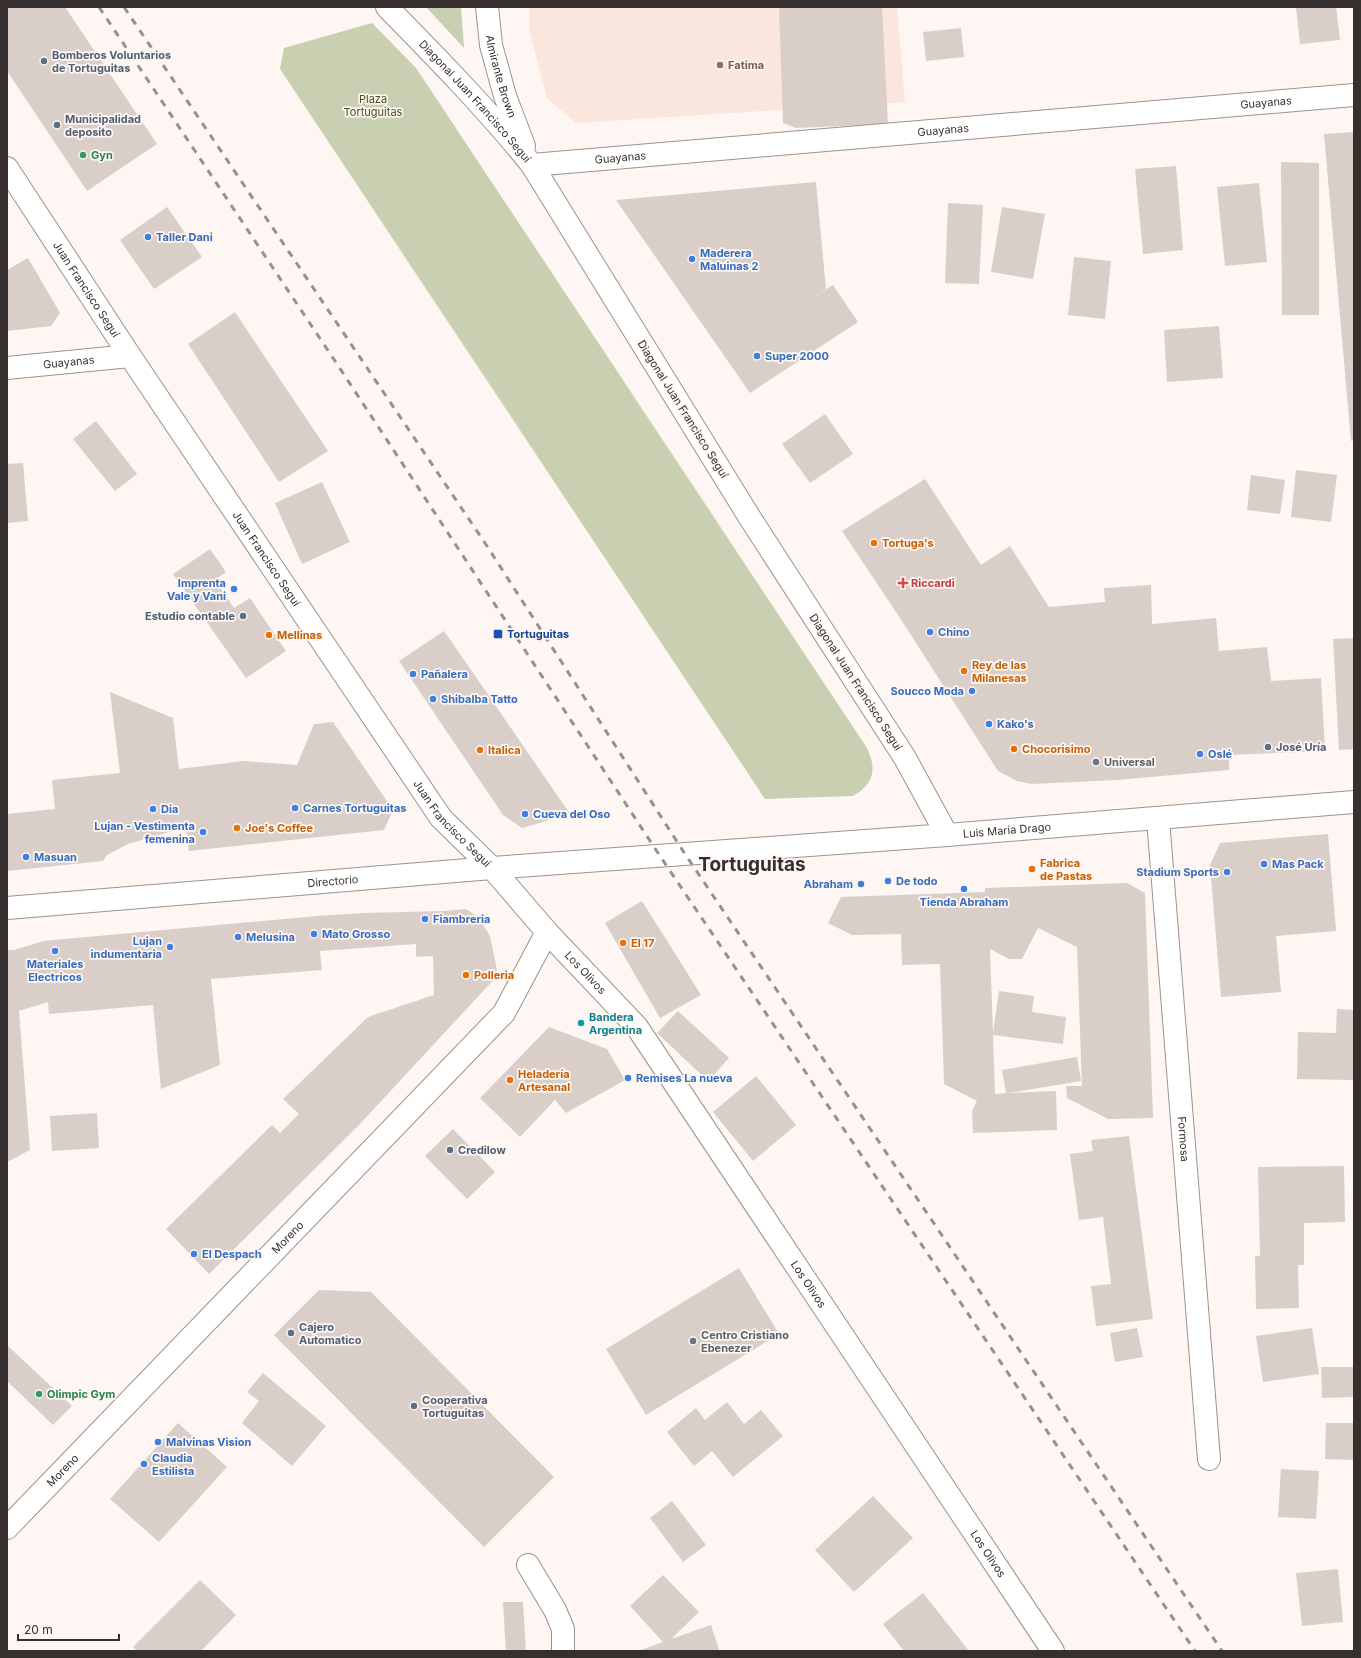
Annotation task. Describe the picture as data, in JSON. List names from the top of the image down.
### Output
{
  "streets": {
    "street": [
      "Almirante Brown",
      "Diagonal Juan Francisco Seguí",
      "Guayanas",
      "Juan Francisco Seguí",
      "Luis María Drago",
      "Directorio",
      "Los Olivos",
      "Formosa",
      "Moreno"
    ]
  },
  "crossings": [
    ["Almirante Brown", "Diagonal Juan Francisco Seguí"],
    ["Almirante Brown", "Guayanas"],
    ["Diagonal Juan Francisco Seguí", "Guayanas"],
    ["Diagonal Juan Francisco Seguí", "Luis María Drago"],
    ["Guayanas", "Juan Francisco Seguí"],
    ["Juan Francisco Seguí", "Directorio"],
    ["Juan Francisco Seguí", "Los Olivos"],
    ["Juan Francisco Seguí", "Moreno"],
    ["Luis María Drago", "Directorio"],
    ["Luis María Drago", "Formosa"],
    ["Los Olivos", "Moreno"]
  ],
  "districts": ["Tortuguitas"],
  "parks": ["Plaza Tortuguitas"],
  "places": {
    "other": [
      "Bomberos Voluntarios de Tortuguitas",
      "Fatima",
      "Municipalidad deposito",
      "Gyn",
      "Taller Dani",
      "Maderera Maluinas 2",
      "Super 2000",
      "Tortuga's",
      "Imprenta Vale y Vani",
      "Estudio contable",
      "Chino",
      "Mellinas",
      "Rey de las Milanesas",
      "Pañalera",
      "Soucco Moda",
      "Shibalba Tatto",
      "Kako's",
      "José Uría",
      "Chocorisimo",
      "Italica",
      "Oslé",
      "Universal",
      "Carnes Tortuguitas",
      "Dia",
      "Cueva del Oso",
      "Joe's Coffee",
      "Lujan - Vestimenta femenina",
      "Masuan",
      "Mas Pack",
      "Fabrica de Pastas",
      "Stadium Sports",
      "De todo",
      "Abraham",
      "Tienda Abraham",
      "Fiambreria",
      "Mato Grosso",
      "Melusina",
      "El 17",
      "Lujan indumentaria",
      "Materiales Electricos",
      "Polleria",
      "Bandera Argentina",
      "Remises La nueva",
      "Heladería Artesanal",
      "Credilow",
      "El Despach",
      "Cajero Automatico",
      "Centro Cristiano Ebenezer",
      "Olimpic Gym",
      "Cooperativa Tortuguitas",
      "Malvinas Vision",
      "Claudia Estilista"
    ],
    "health": ["Riccardi"],
    "transit": ["Tortuguitas"]
  },
  "scale_bar": "20 m"
}
